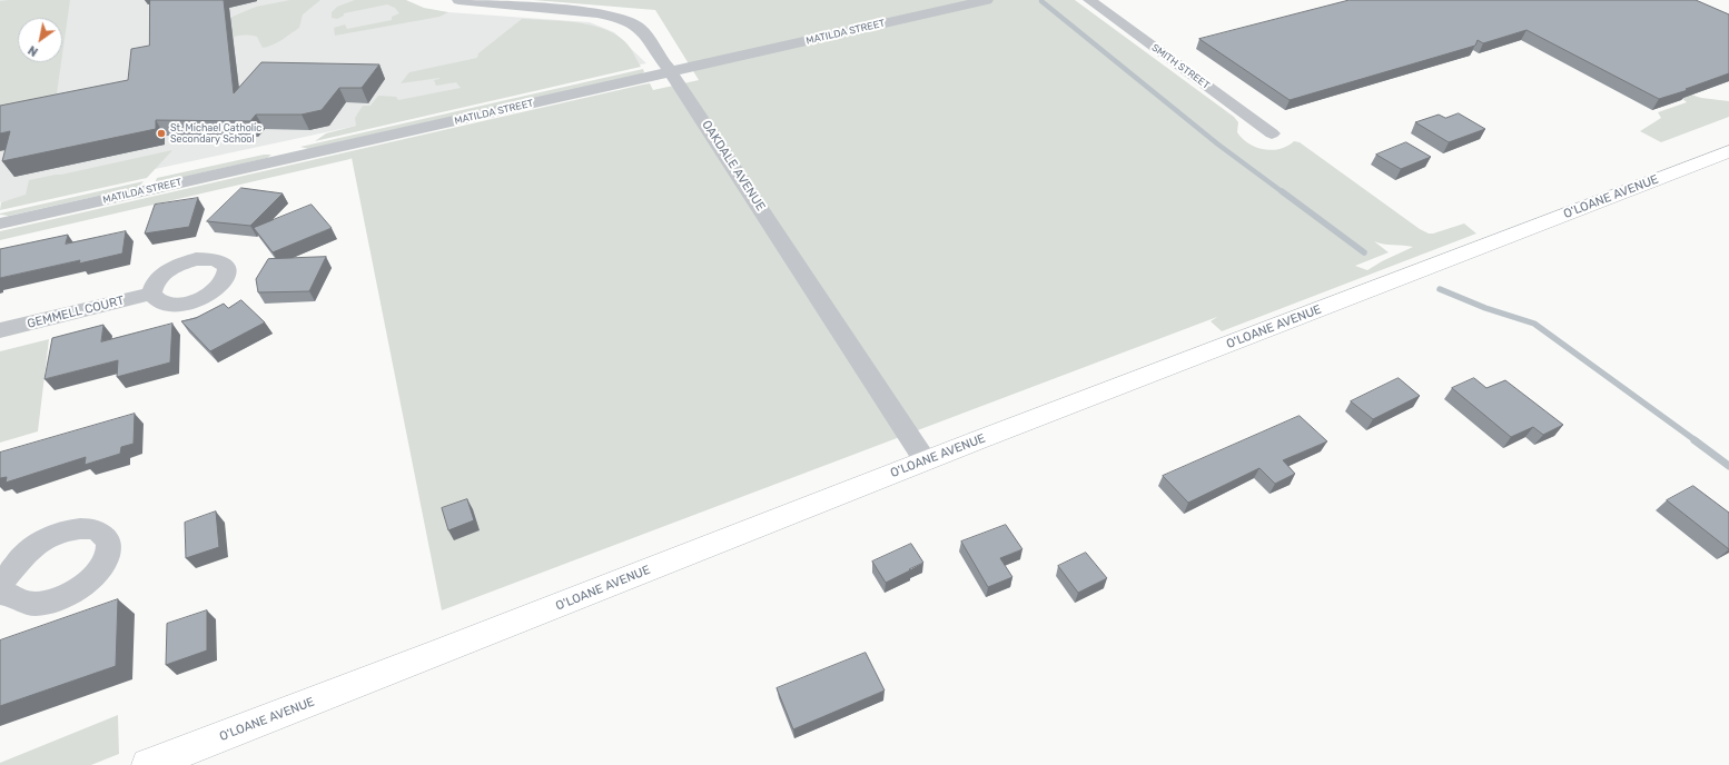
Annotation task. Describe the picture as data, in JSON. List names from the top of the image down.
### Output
{
  "streets": {
    "main road": ["O'LOANE AVENUE"],
    "street": [
      "MATILDA STREET",
      "SMITH STREET",
      "OAKDALE AVENUE",
      "GEMMELL COURT"
    ]
  },
  "crossings": [
    ["MATILDA STREET", "OAKDALE AVENUE"],
    ["OAKDALE AVENUE", "O'LOANE AVENUE"]
  ],
  "places": ["St. Michael Catholic Secondary School"],
  "north": "bottom left"
}
